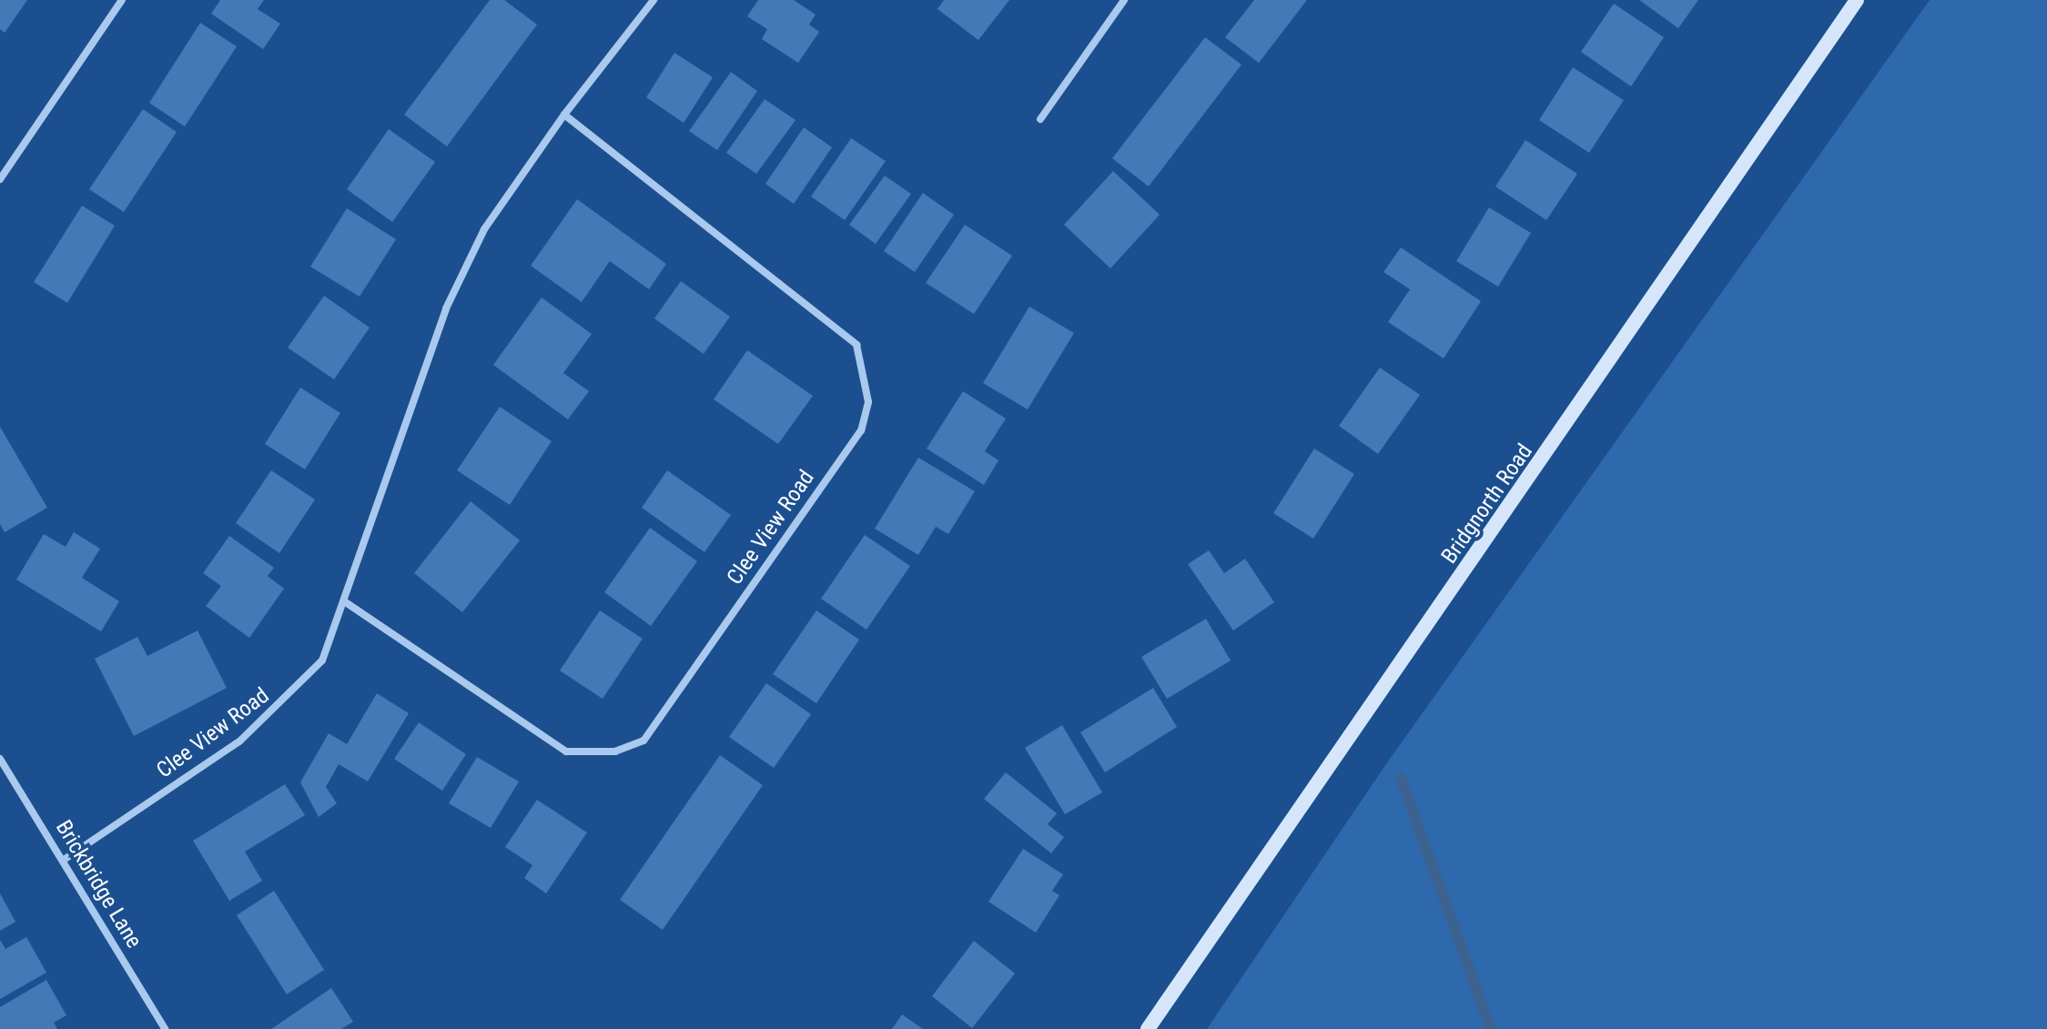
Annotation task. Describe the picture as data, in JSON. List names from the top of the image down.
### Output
{
  "streets": {
    "main road": ["Bridgnorth Road"],
    "street": ["Clee View Road", "Brickbridge Lane"]
  },
  "crossings": [
    ["Clee View Road", "Brickbridge Lane"]
  ]
}
